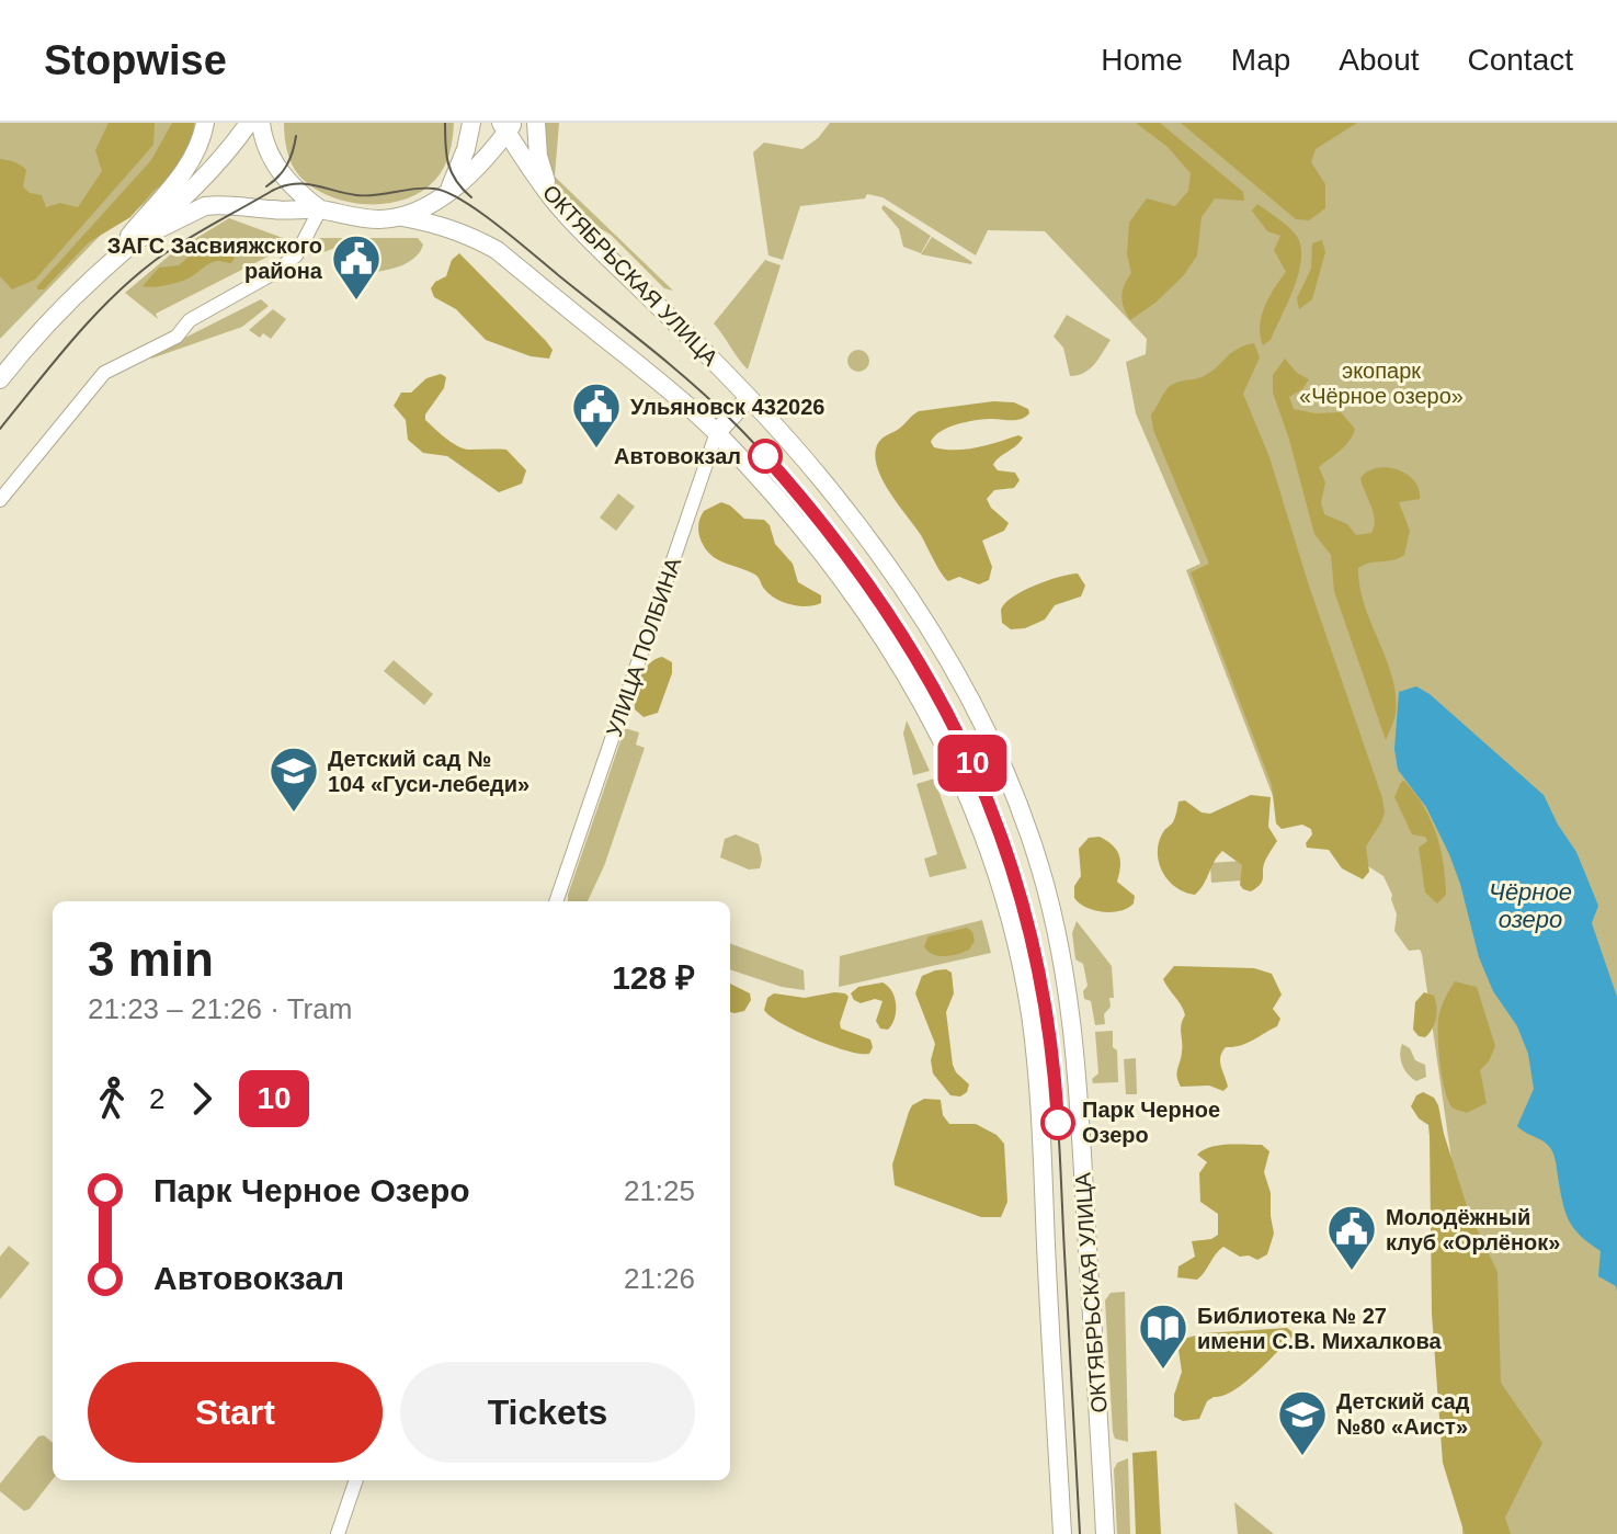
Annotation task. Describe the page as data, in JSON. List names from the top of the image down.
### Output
{
  "streets": {
    "main road": ["ОКТЯБРЬСКАЯ УЛИЦА", "УЛИЦА ПОЛБИНА"]
  },
  "crossings": [
    ["ОКТЯБРЬСКАЯ УЛИЦА", "УЛИЦА ПОЛБИНА"]
  ],
  "water": ["Чёрное озеро"],
  "parks": ["экопарк «Чёрное озеро»"],
  "places": {
    "public building": ["ЗАГС Засвияжского района", "Ульяновск 432026", "Молодёжный клуб «Орлёнок»"],
    "other": ["Автовокзал", "Парк Черное Озеро"],
    "school or university": ["Детский сад № 104 «Гуси-лебеди»", "Детский сад №80 «Аист»"],
    "library": ["Библиотека № 27 имени С.В. Михалкова"]
  },
  "lines": ["tram line 10"],
  "page": {
    "header": "Stopwise",
    "nav": [
      "Home",
      "Map",
      "About",
      "Contact"
    ],
    "on_map": "10",
    "heading": ["3 min", "21:23 – 21:26 · Tram", "128 ₽"],
    "legs": ["2", "10"],
    "list": [
      {
        "name": "Парк Черное Озеро",
        "value": "21:25"
      },
      {
        "name": "Автовокзал",
        "value": "21:26"
      }
    ],
    "buttons": ["Start", "Tickets"]
  }
}
